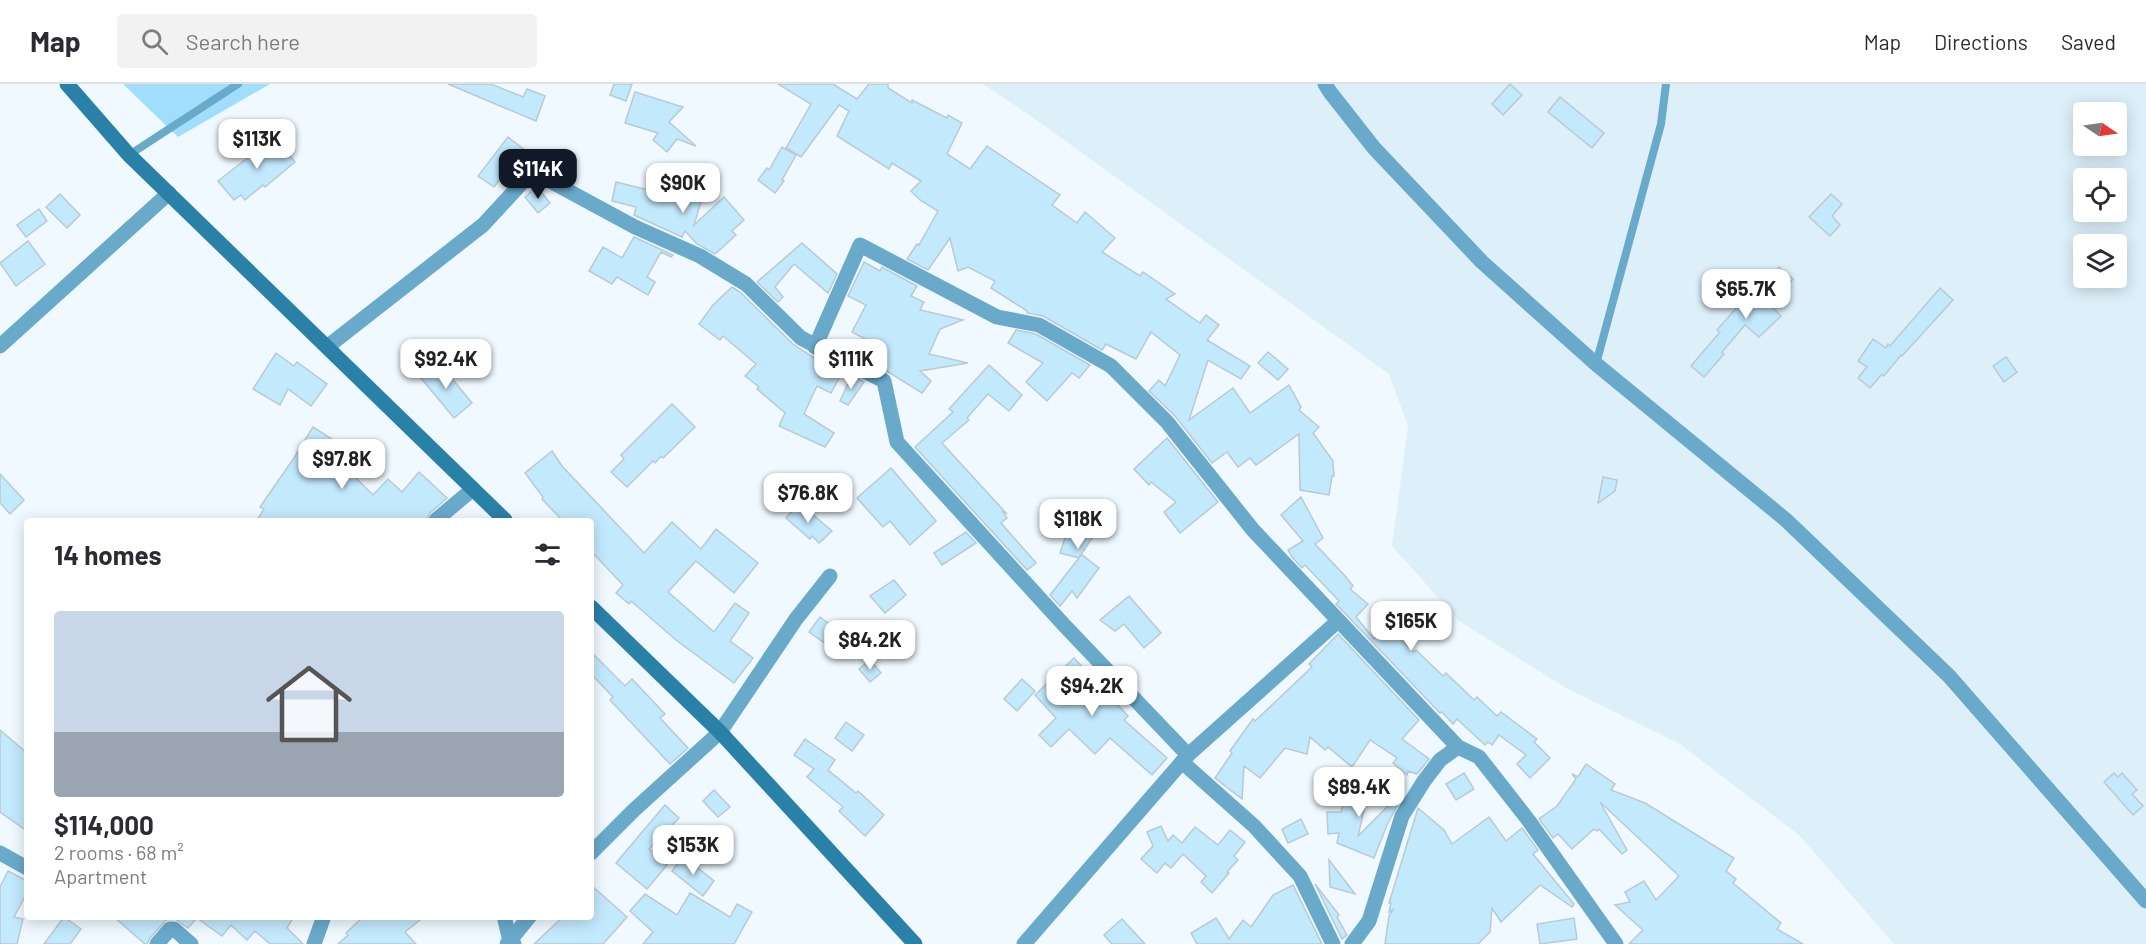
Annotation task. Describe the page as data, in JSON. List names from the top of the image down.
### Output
{
  "north": "right",
  "page": {
    "header": "Map",
    "search": "Search here",
    "nav": ["Map", "Directions", "Saved"],
    "price": [
      "$113K",
      "$114K",
      "$90K",
      "$65.7K",
      "$92.4K",
      "$111K",
      "$97.8K",
      "$76.8K",
      "$118K",
      "$165K",
      "$84.2K",
      "$94.2K",
      "$89.4K",
      "$153K"
    ],
    "heading": "14 homes",
    "list": [
      {
        "name": "$114,000",
        "note": "2 rooms · 68 m² · Apartment"
      }
    ]
  }
}
